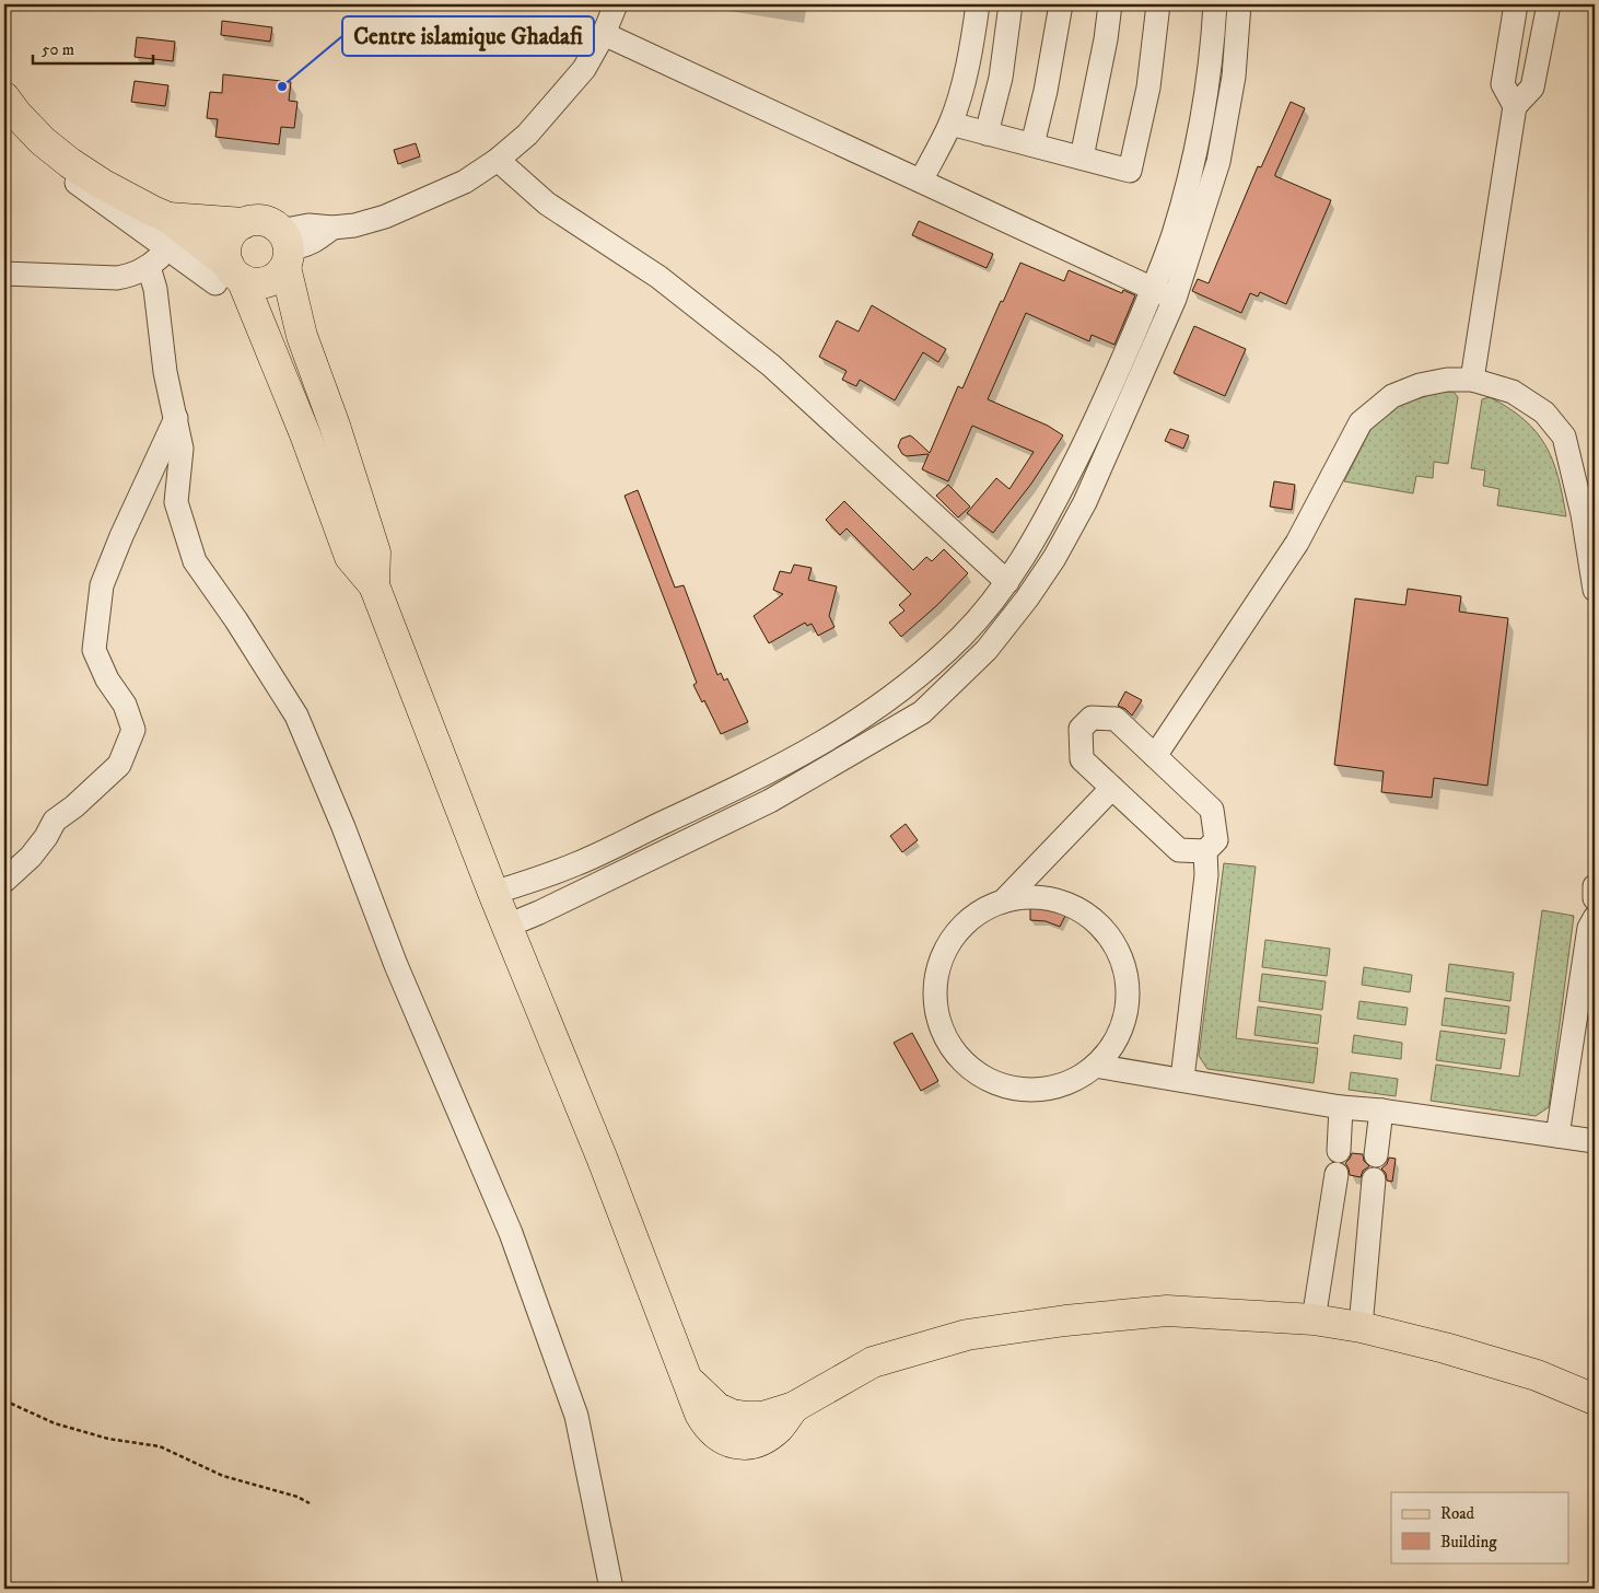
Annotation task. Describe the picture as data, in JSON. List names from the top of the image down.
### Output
{
  "places": ["Centre islamique Ghadafi"],
  "legend": ["Road", "Building"],
  "scale_bar": "50 m"
}
